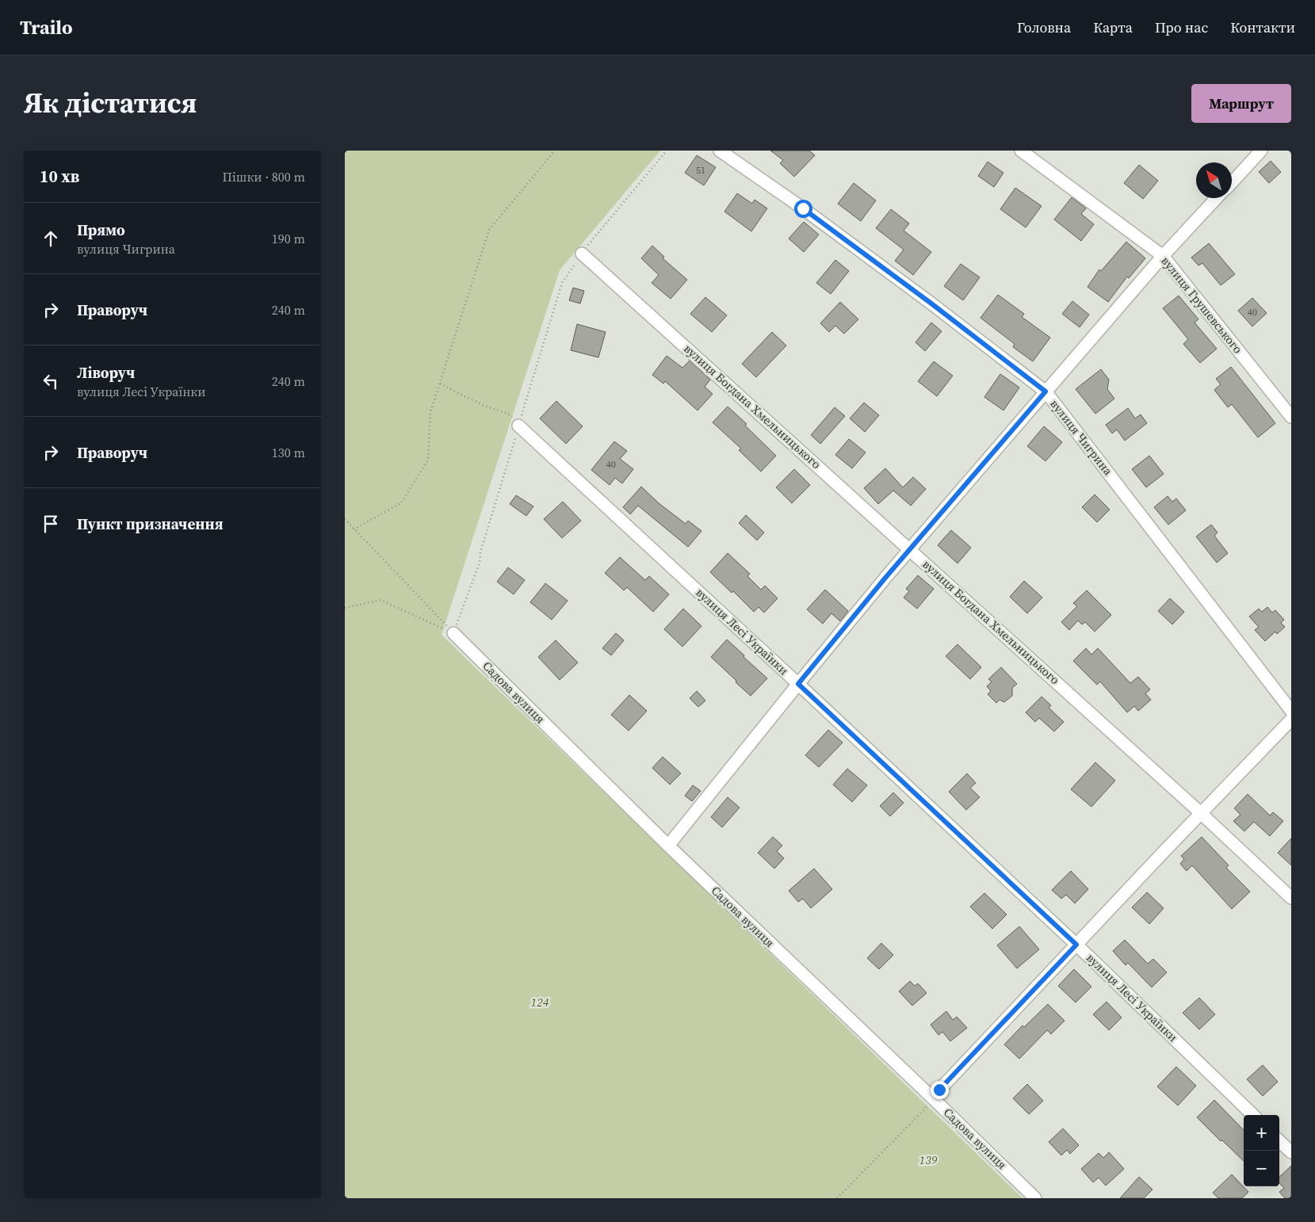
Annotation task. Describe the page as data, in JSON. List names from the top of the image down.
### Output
{
  "streets": {
    "street": [
      "вулиця Грушевського",
      "вулиця Богдана Хмельницького",
      "вулиця Чигрина",
      "вулиця Лесі Українки",
      "Садова вулиця"
    ]
  },
  "parks": ["124", "139"],
  "house_numbers": ["51", "40", "40"],
  "north": "top left",
  "page": {
    "header": "Trailo",
    "nav": [
      "Головна",
      "Карта",
      "Про нас",
      "Контакти"
    ],
    "title": "Як дістатися",
    "buttons": "Маршрут",
    "heading": ["10 хв", "Пішки · 800 m"],
    "list": [
      ["Прямо", "вулиця Чигрина", "190 m"],
      ["Праворуч", "240 m"],
      ["Ліворуч", "вулиця Лесі Українки", "240 m"],
      ["Праворуч", "130 m"],
      "Пункт призначення"
    ],
    "map_buttons": ["+", "−"]
  }
}
